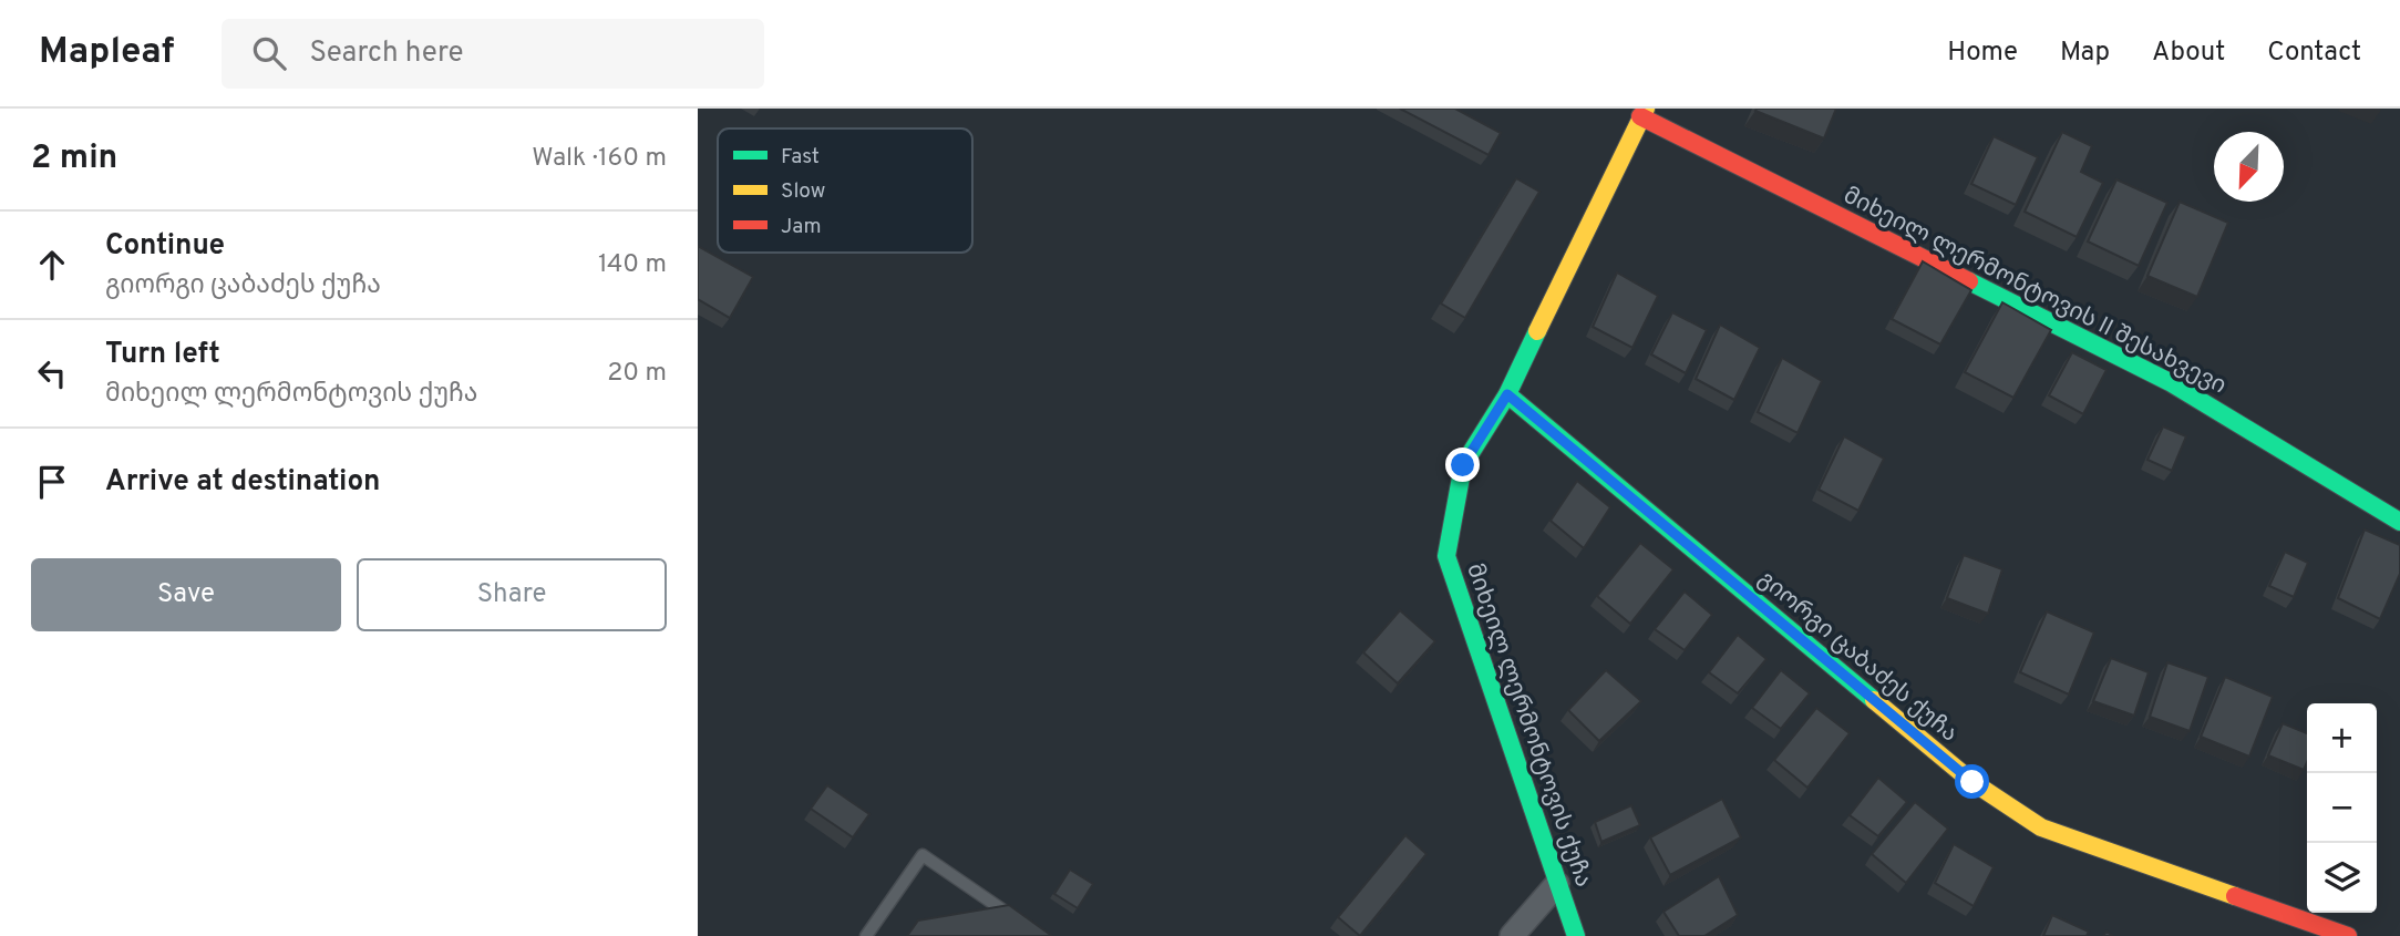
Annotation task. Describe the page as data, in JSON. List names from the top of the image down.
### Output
{
  "streets": {
    "street": ["მიხეილ ლერმონტოვის II შესახვევი", "გიორგი ცაბაძეს ქუჩა", "მიხეილ ლერმონტოვის ქუჩა"]
  },
  "crossings": [
    ["მიხეილ ლერმონტოვის II შესახვევი", "მიხეილ ლერმონტოვის ქუჩა"],
    ["გიორგი ცაბაძეს ქუჩა", "მიხეილ ლერმონტოვის ქუჩა"]
  ],
  "legend": ["Fast", "Slow", "Jam"],
  "north": "bottom left",
  "page": {
    "header": "Mapleaf",
    "search": "Search here",
    "nav": [
      "Home",
      "Map",
      "About",
      "Contact"
    ],
    "heading": ["2 min", "Walk · 160 m"],
    "list": [
      ["Continue", "გიორგი ცაბაძეს ქუჩა", "140 m"],
      ["Turn left", "მიხეილ ლერმონტოვის ქუჩა", "20 m"],
      "Arrive at destination"
    ],
    "buttons": ["Save", "Share"],
    "map_buttons": ["+", "−"]
  }
}
